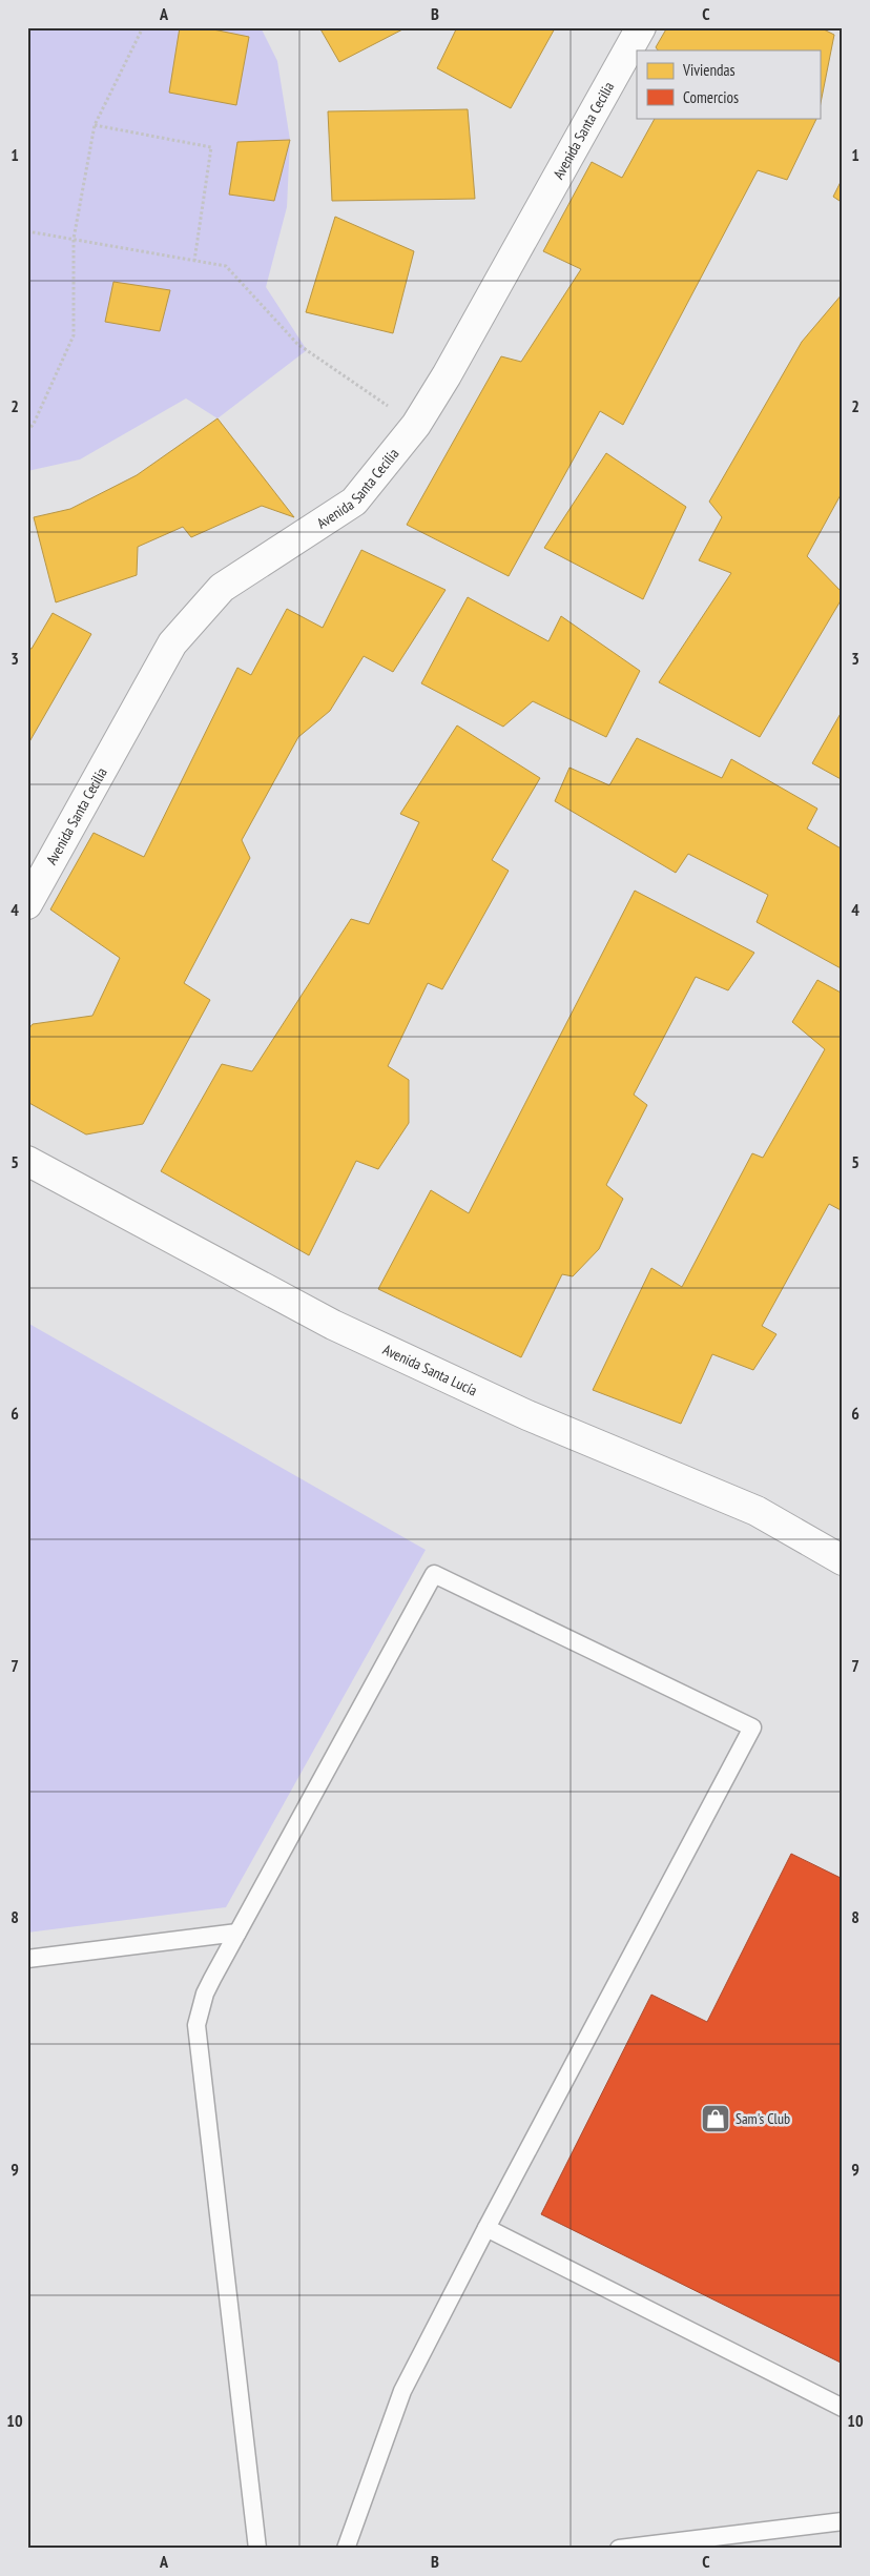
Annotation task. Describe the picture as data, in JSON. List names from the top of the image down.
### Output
{
  "streets": {
    "street": ["Avenida Santa Cecilia", "Avenida Santa Lucía"]
  },
  "places": {
    "shop": ["Sam's Club"]
  },
  "legend": ["Viviendas", "Comercios"],
  "grid": {
    "columns": ["A", "B", "C"],
    "rows": [
      "1",
      "2",
      "3",
      "4",
      "5",
      "6",
      "7",
      "8",
      "9",
      "10"
    ]
  }
}
